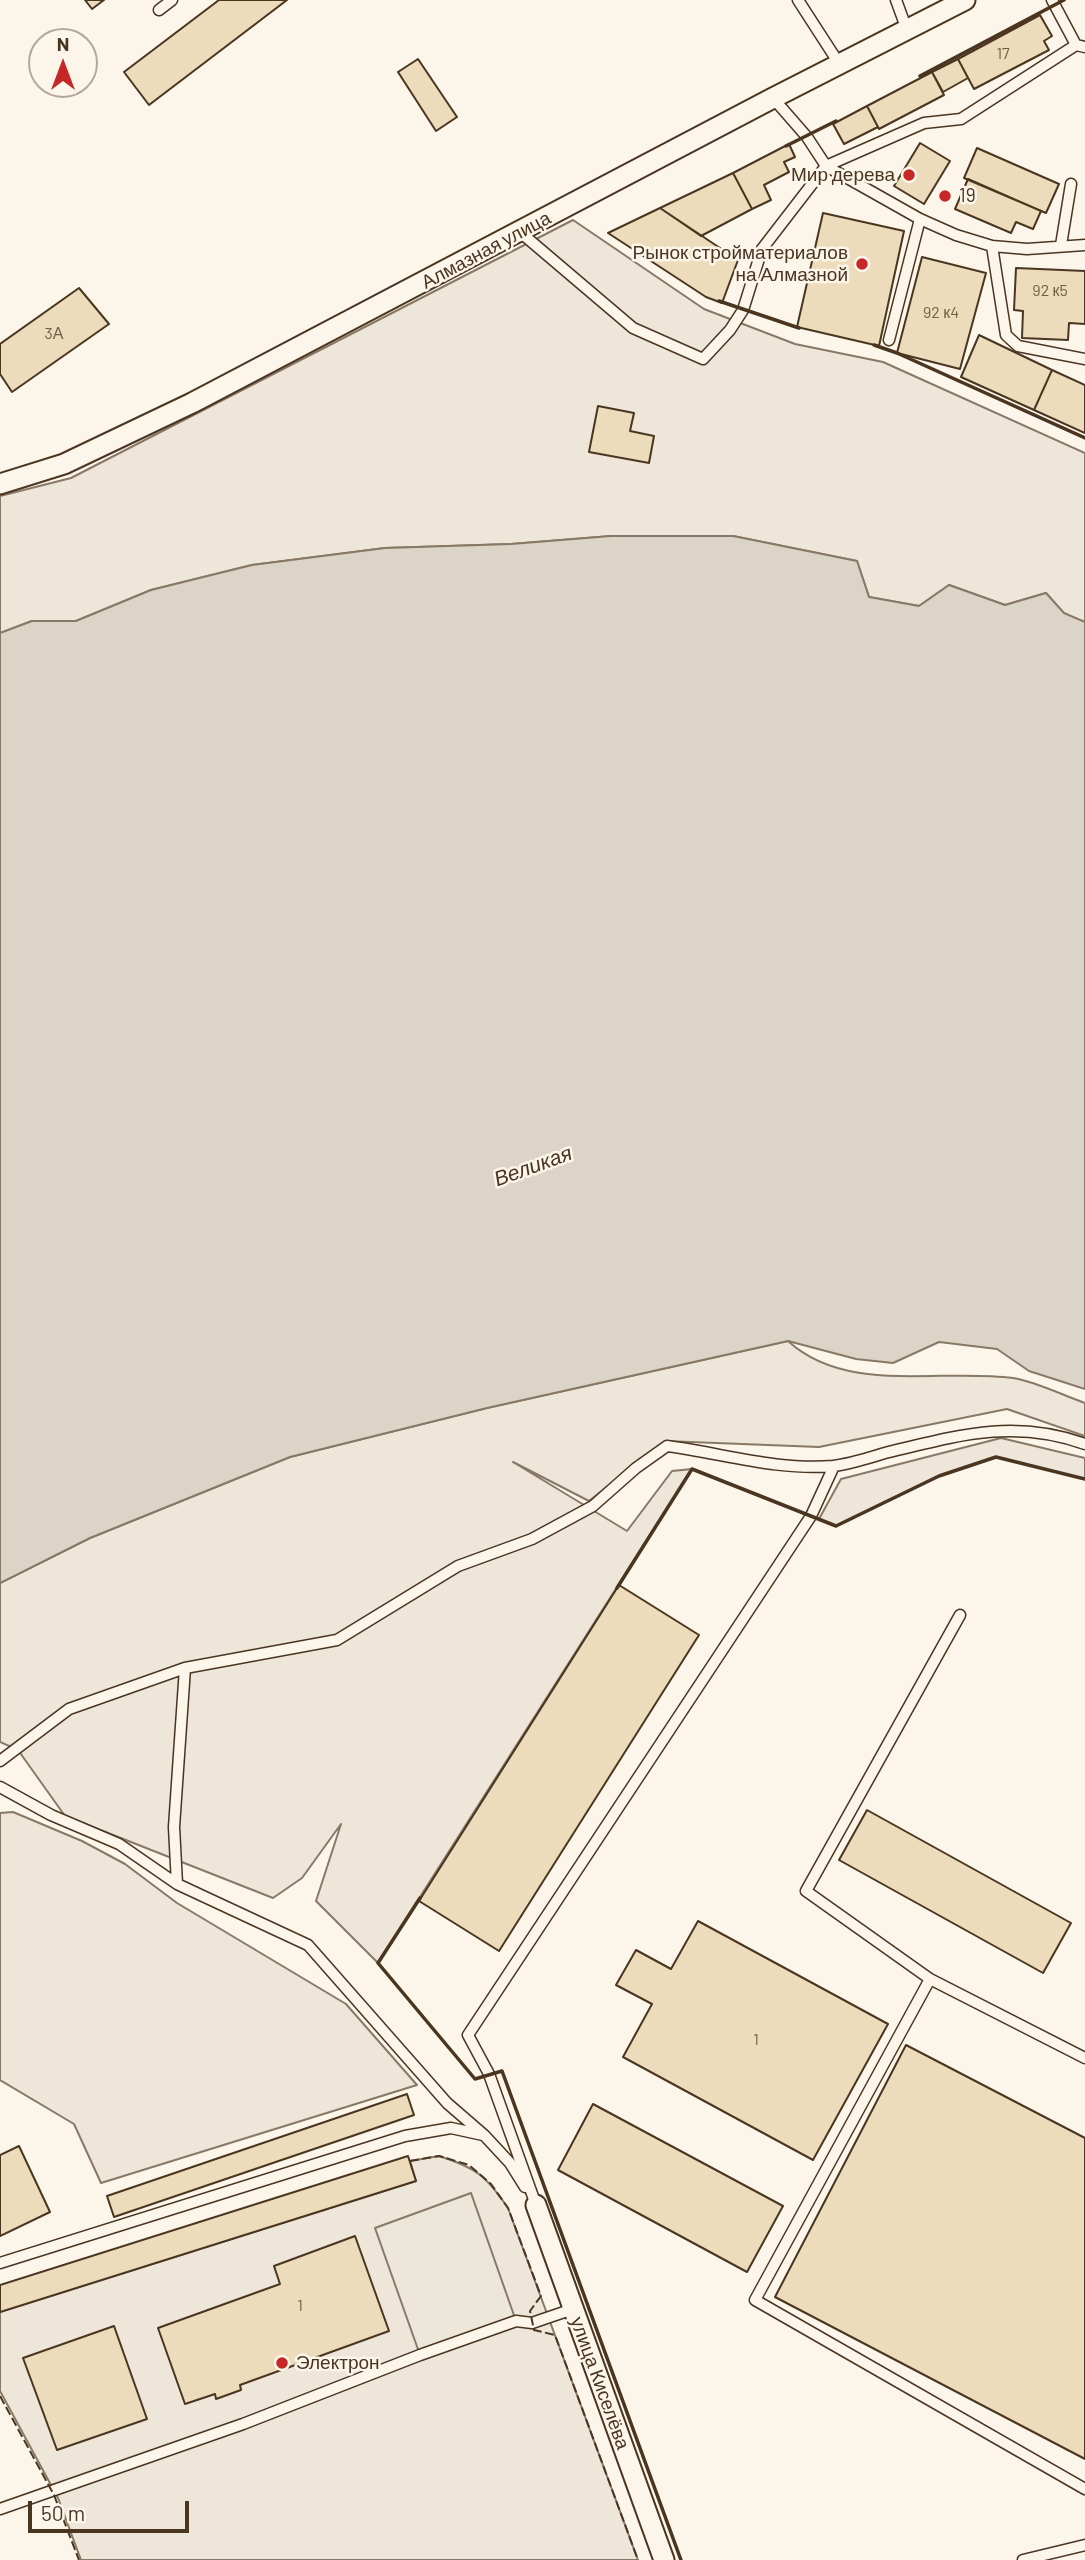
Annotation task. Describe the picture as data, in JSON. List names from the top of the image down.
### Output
{
  "streets": {
    "street": ["Алмазная улица", "улица Киселёва"]
  },
  "water": ["Великая"],
  "places": [
    "Мир дерева",
    "19",
    "Рынок стройматериалов на Алмазной",
    "Электрон"
  ],
  "house_numbers": [
    "17",
    "92 к5",
    "92 к4",
    "3А",
    "1",
    "1"
  ],
  "scale_bar": "50 m",
  "north": "top"
}
